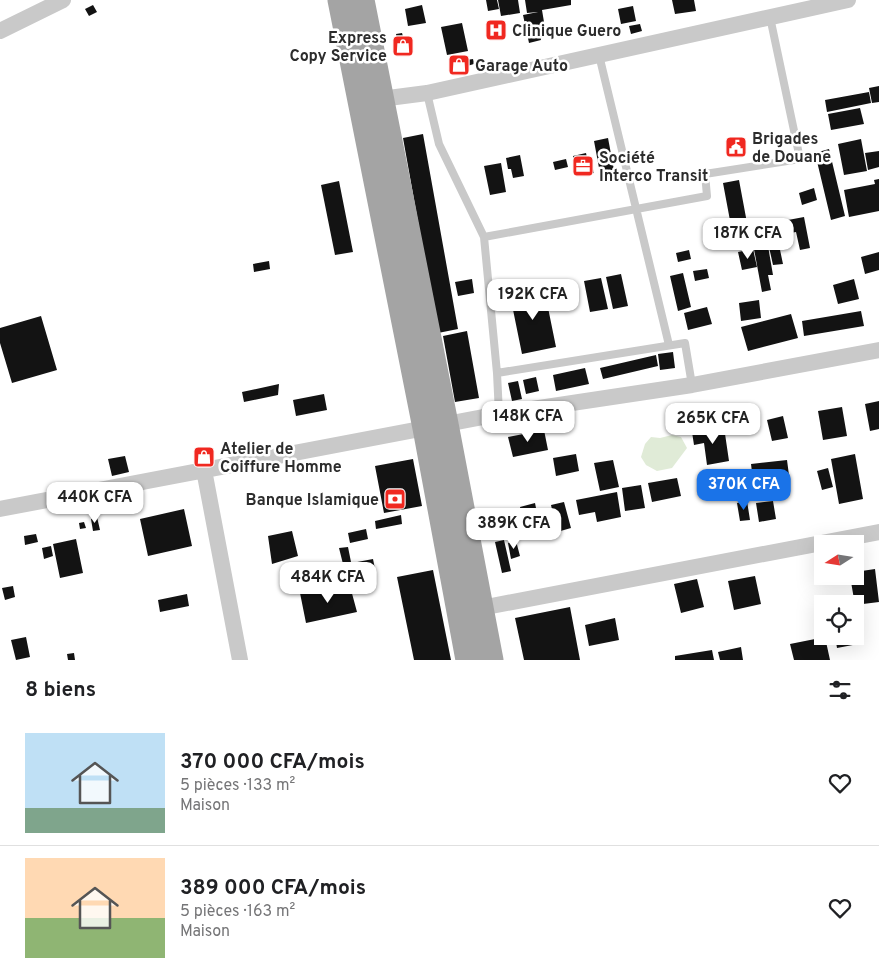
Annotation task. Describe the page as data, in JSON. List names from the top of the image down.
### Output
{
  "places": {
    "hospital": ["Clinique Guero"],
    "shop": ["Express Copy Service", "Garage Auto", "Atelier de Coiffure Homme"],
    "public building": ["Brigades de Douane"],
    "office": ["Société Interco Transit"],
    "bank": ["Banque Islamique"]
  },
  "north": "left",
  "page": {
    "price": [
      "187K CFA",
      "192K CFA",
      "148K CFA",
      "265K CFA",
      "370K CFA",
      "440K CFA",
      "389K CFA",
      "484K CFA"
    ],
    "heading": "8 biens",
    "list": [
      {
        "name": "370 000 CFA/mois",
        "note": "5 pièces · 133 m² · Maison"
      },
      {
        "name": "389 000 CFA/mois",
        "note": "5 pièces · 163 m² · Maison"
      }
    ]
  }
}
